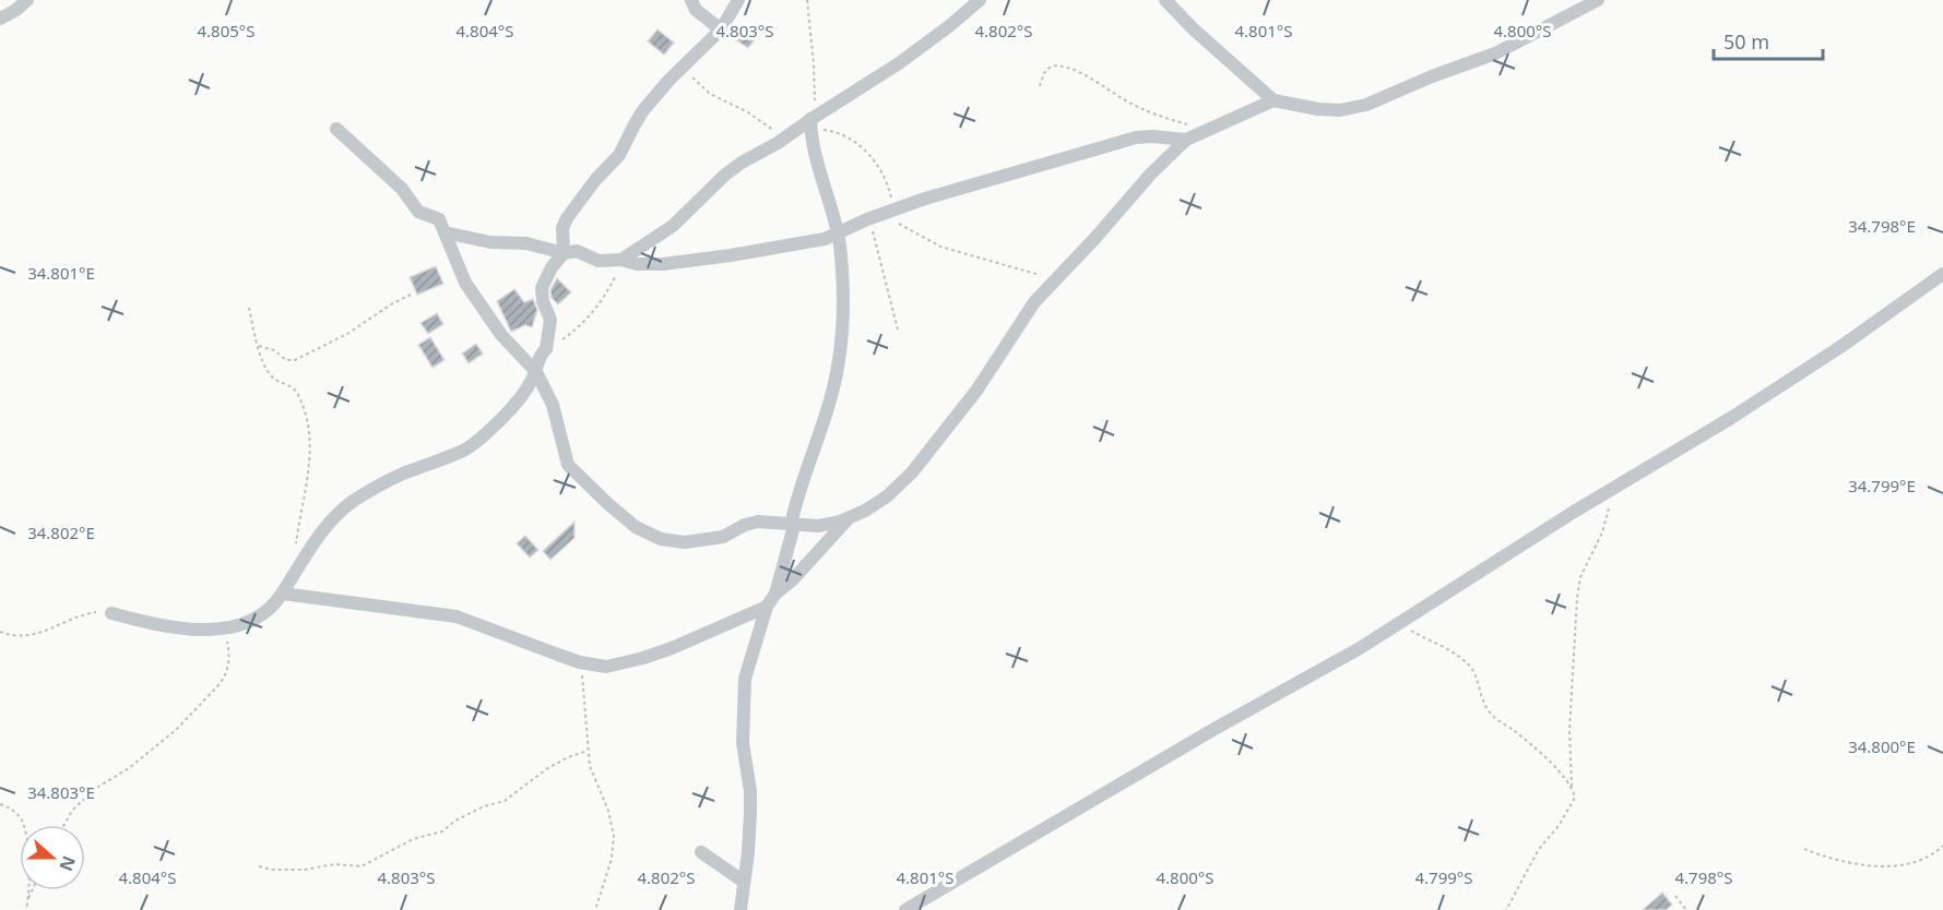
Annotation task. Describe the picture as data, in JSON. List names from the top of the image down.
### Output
{
  "scale_bar": "50 m",
  "north": "right",
  "coordinates": [
    "4.805°S",
    "4.804°S",
    "4.803°S",
    "4.802°S",
    "4.801°S",
    "4.800°S",
    "34.798°E",
    "34.801°E",
    "34.799°E",
    "34.802°E",
    "34.800°E",
    "34.803°E",
    "4.799°S",
    "4.798°S"
  ]
}
